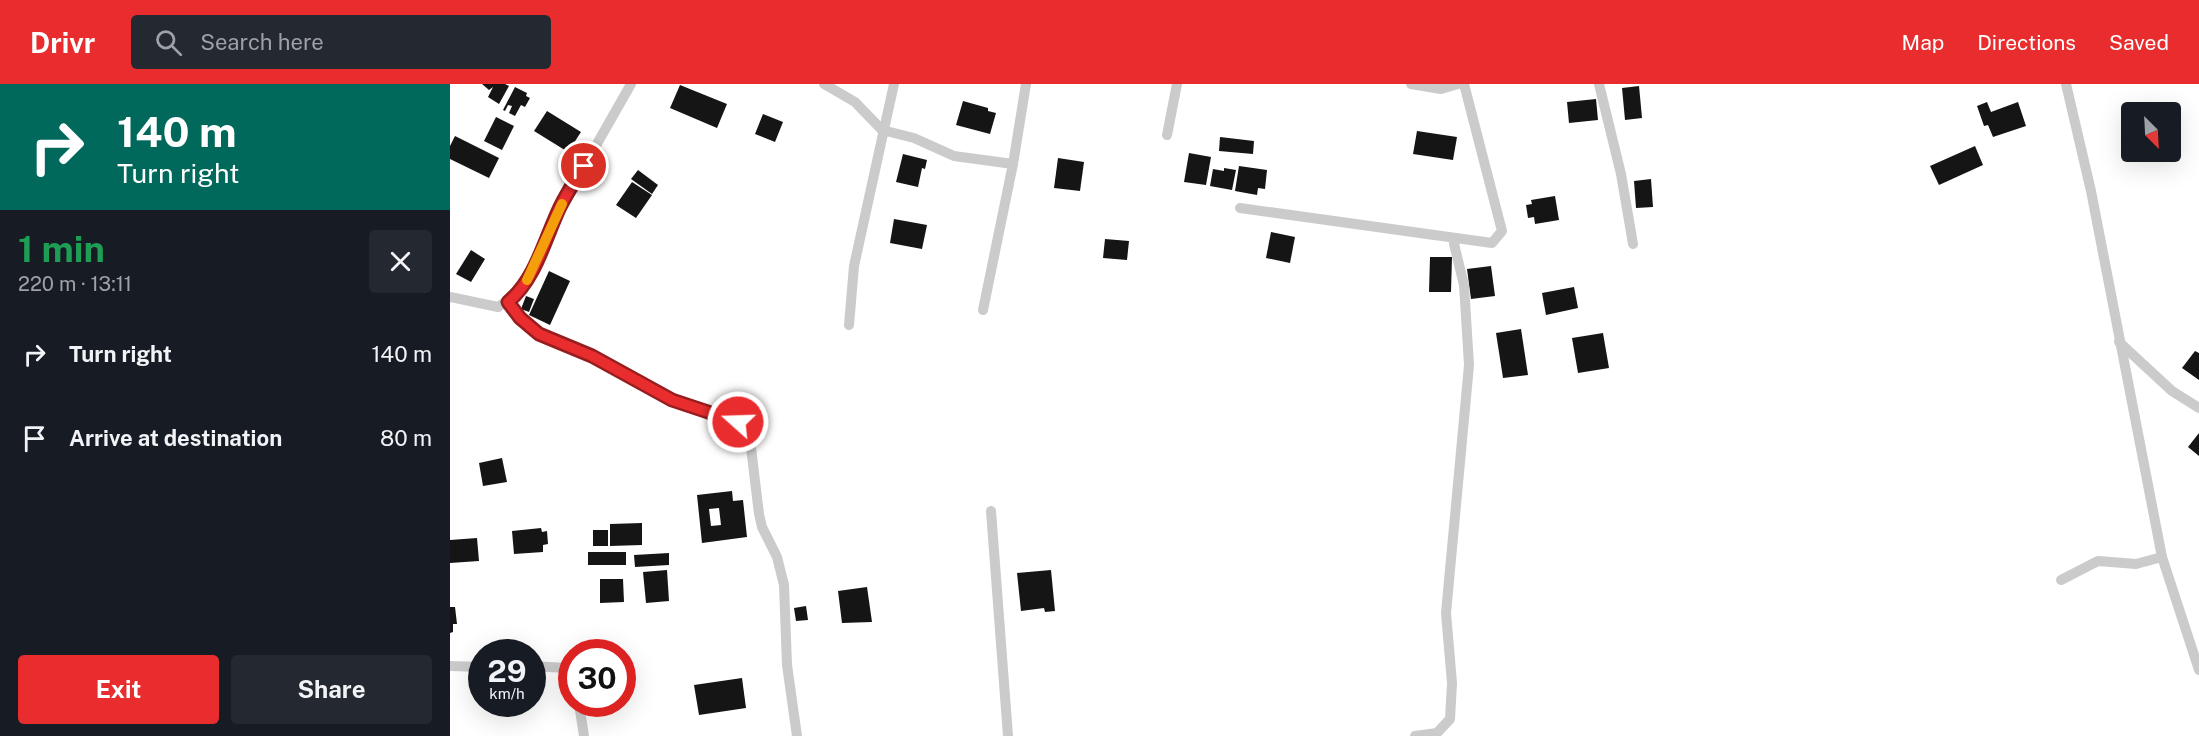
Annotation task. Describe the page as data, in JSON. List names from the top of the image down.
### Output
{
  "north": "bottom right",
  "page": {
    "header": "Drivr",
    "search": "Search here",
    "nav": ["Map", "Directions", "Saved"],
    "turn": ["140 m", "Turn right"],
    "heading": ["1 min", "220 m · 13:11"],
    "list": [
      {
        "name": "Turn right",
        "value": "140 m"
      },
      {
        "name": "Arrive at destination",
        "value": "80 m"
      }
    ],
    "speed": "29 km/h",
    "limit": "30",
    "buttons": ["Exit", "Share"]
  }
}
